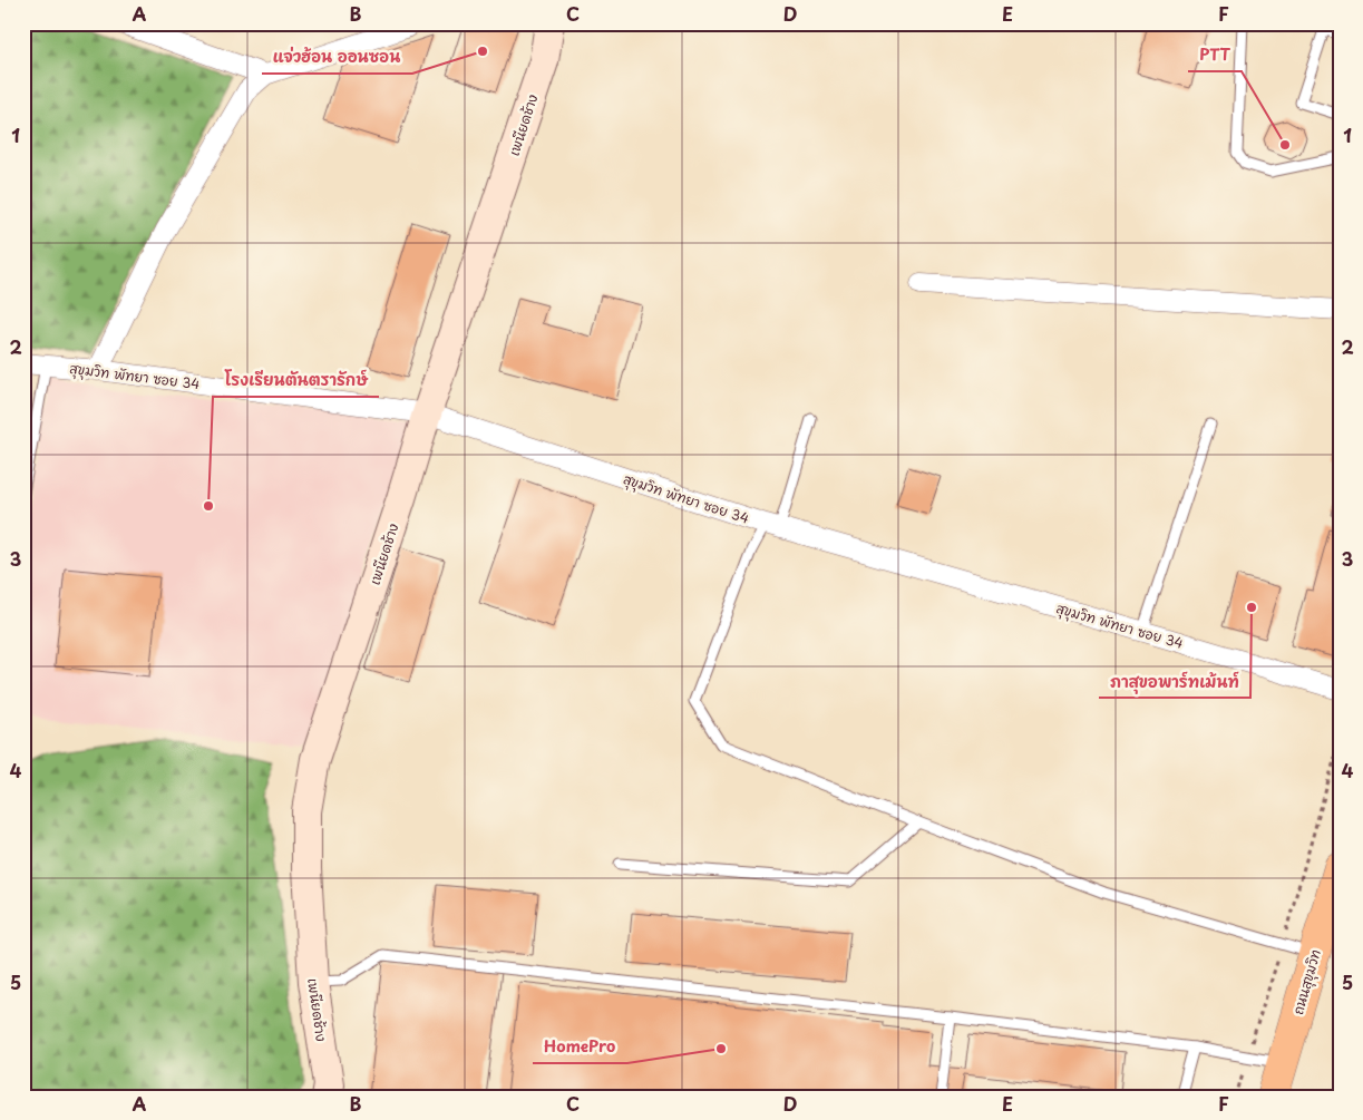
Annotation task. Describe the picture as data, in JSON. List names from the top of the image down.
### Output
{
  "streets": {
    "highway": ["ถนนสุขุมวิท"],
    "street": ["เพนียดช้าง", "สุขุมวิท พัทยา ซอย 34"]
  },
  "crossings": [
    ["เพนียดช้าง", "สุขุมวิท พัทยา ซอย 34"]
  ],
  "places": [
    "แจ่วฮ้อน ออนซอน",
    "PTT",
    "โรงเรียนตันตรารักษ์",
    "ภาสุขอพาร์ทเม้นท์",
    "HomePro"
  ],
  "grid": {
    "columns": [
      "A",
      "B",
      "C",
      "D",
      "E",
      "F"
    ],
    "rows": [
      "1",
      "2",
      "3",
      "4",
      "5"
    ]
  }
}
